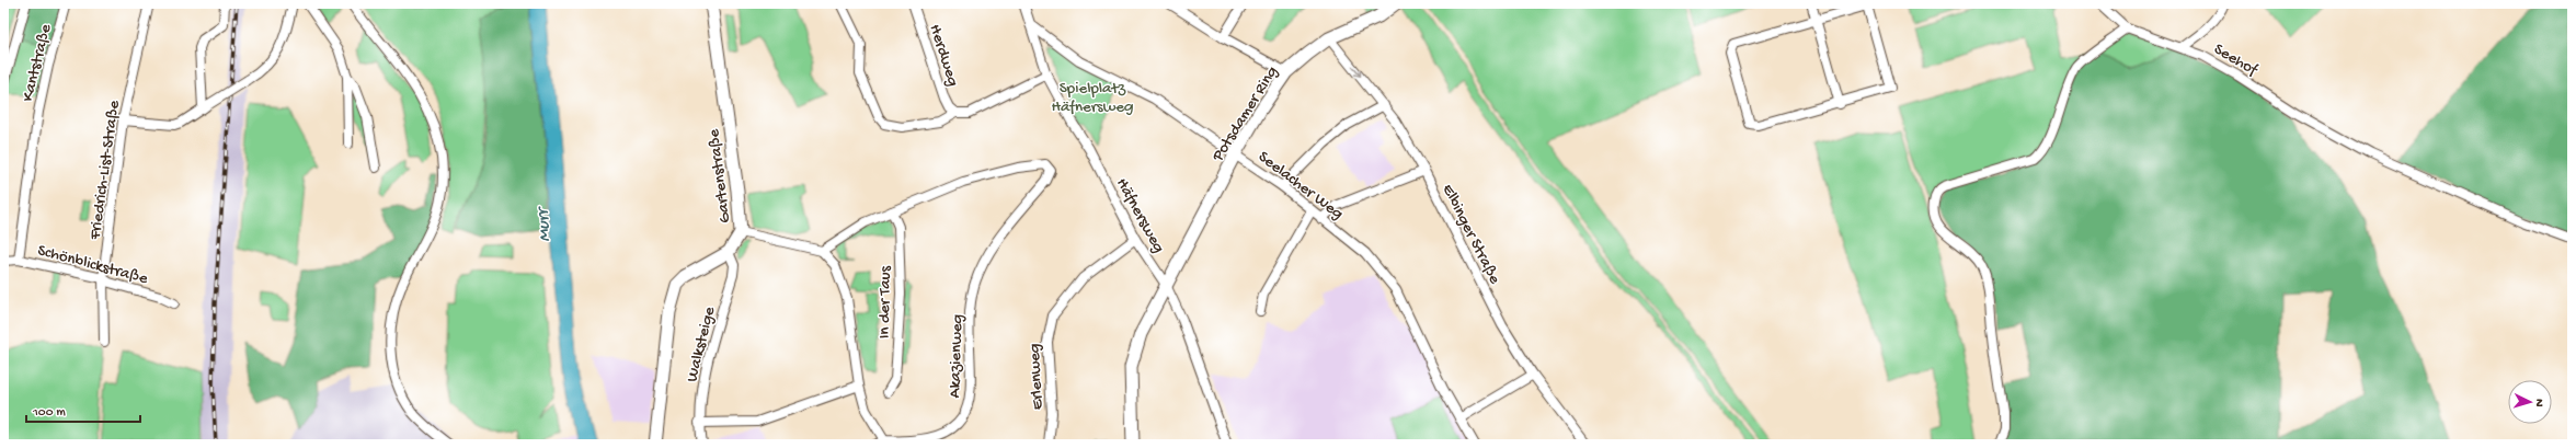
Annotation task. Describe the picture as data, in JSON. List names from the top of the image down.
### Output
{
  "streets": {
    "street": [
      "Herdweg",
      "Seehof",
      "Kantstraße",
      "Potsdamer Ring",
      "Friedrich-List-Straße",
      "Gartenstraße",
      "Seelacher Weg",
      "Häfnersweg",
      "Elbinger Straße",
      "Schönblickstraße",
      "In der Taus",
      "Walksteige",
      "Akazienweg",
      "Erlenweg"
    ]
  },
  "crossings": [
    ["Kantstraße", "Schönblickstraße"],
    ["Potsdamer Ring", "Seelacher Weg"],
    ["Potsdamer Ring", "Häfnersweg"],
    ["Potsdamer Ring", "Elbinger Straße"],
    ["Friedrich-List-Straße", "Schönblickstraße"],
    ["Gartenstraße", "Walksteige"],
    ["Seelacher Weg", "Häfnersweg"],
    ["Häfnersweg", "Erlenweg"],
    ["In der Taus", "Akazienweg"]
  ],
  "water": ["Murr"],
  "parks": ["Spielplatz Häfnersweg"],
  "scale_bar": "100 m",
  "north": "right"
}
